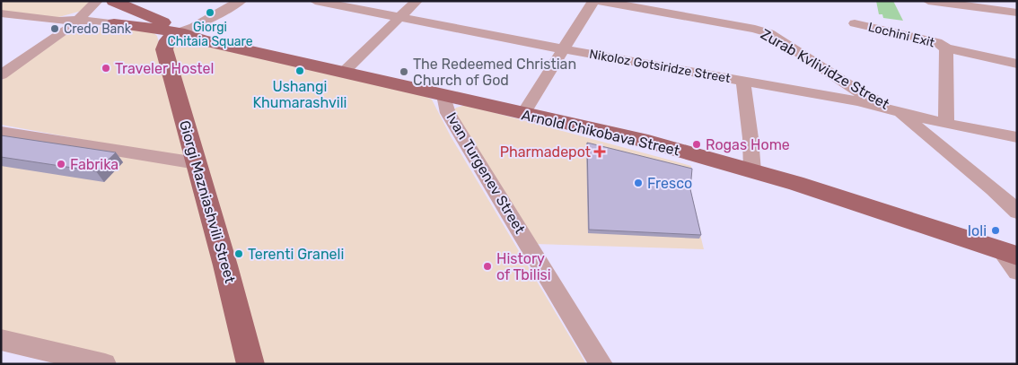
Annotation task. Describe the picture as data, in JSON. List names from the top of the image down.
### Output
{
  "streets": {
    "main road": ["Arnold Chikobava Street", "Giorgi Mazniashvili Street"],
    "street": [
      "Lochini Exit",
      "Nikoloz Gotsiridze Street",
      "Zurab Kvlividze Street",
      "Ivan Turgenev Street"
    ]
  },
  "crossings": [
    ["Nikoloz Gotsiridze Street", "Zurab Kvlividze Street"],
    ["Arnold Chikobava Street", "Ivan Turgenev Street"],
    ["Arnold Chikobava Street", "Giorgi Mazniashvili Street"]
  ],
  "places": {
    "other": [
      "Giorgi Chitaia Square",
      "Credo Bank",
      "Traveler Hostel",
      "Ushangi Khumarashvili",
      "The Redeemed Christian Church of God",
      "Rogas Home",
      "Fabrika",
      "Fresco",
      "Ioli",
      "Terenti Graneli",
      "History of Tbilisi"
    ],
    "health": ["Pharmadepot"]
  }
}
